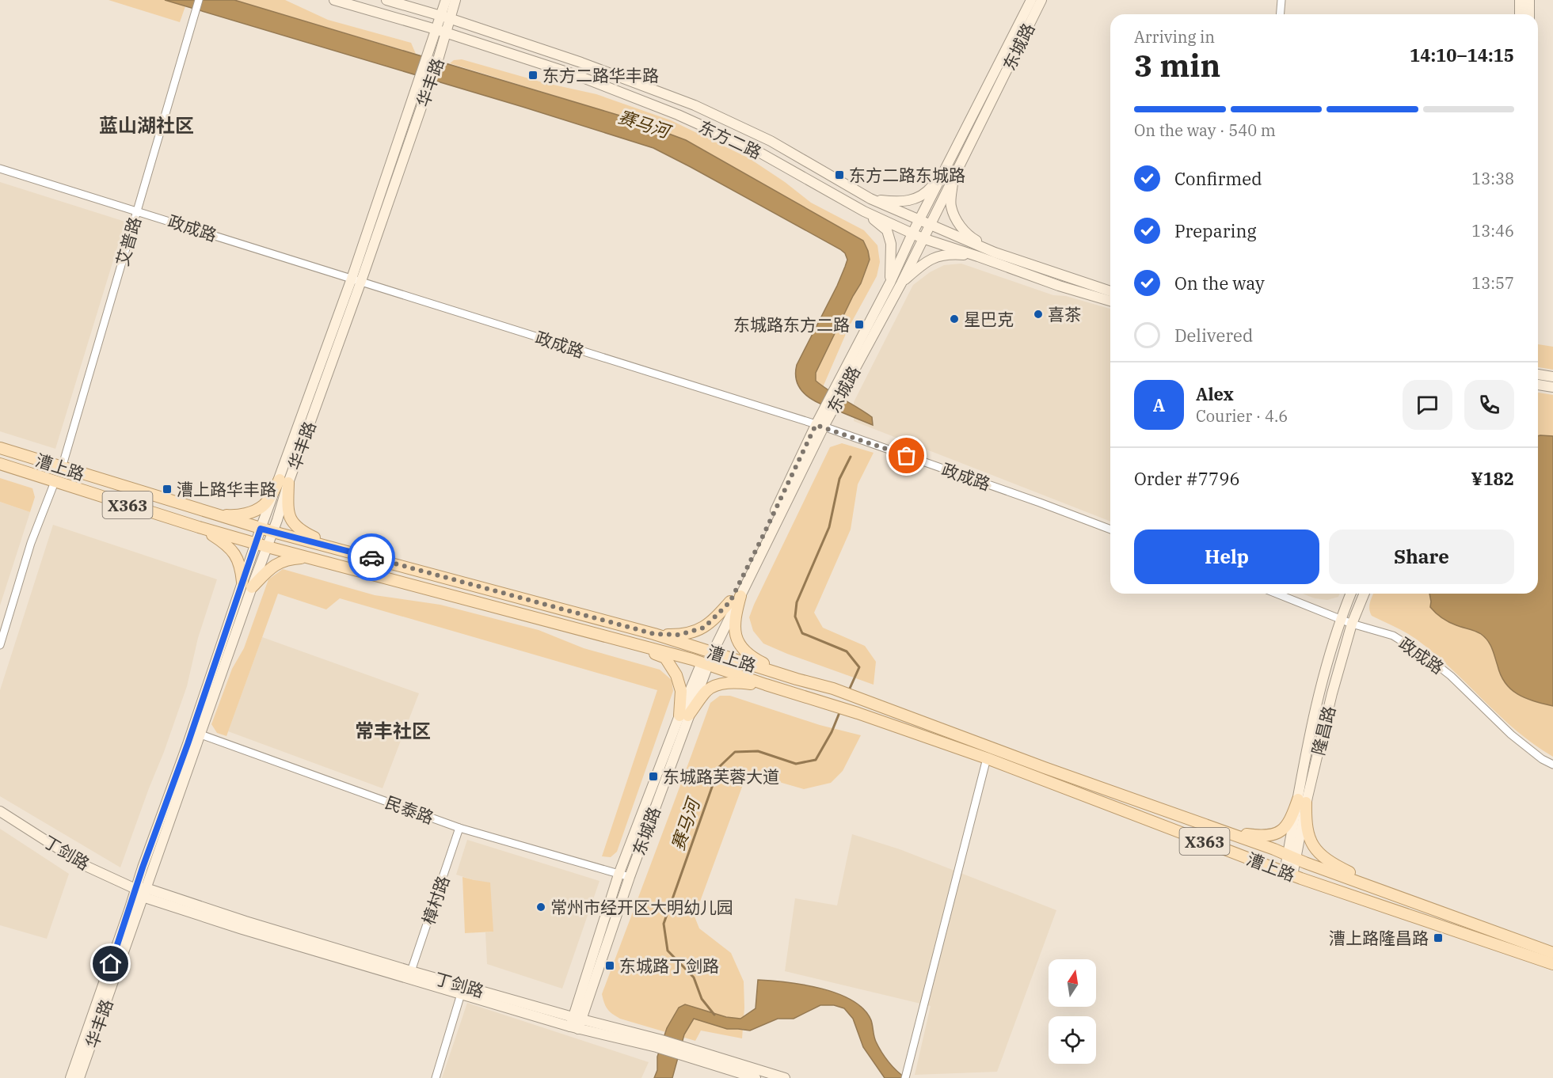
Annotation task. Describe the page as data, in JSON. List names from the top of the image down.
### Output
{
  "streets": {
    "main road": [
      "东城路",
      "华丰路",
      "东方二路",
      "漕上路",
      "X363",
      "隆昌路",
      "丁剑路"
    ],
    "street": [
      "政成路",
      "艾普路",
      "民泰路",
      "樟村路"
    ]
  },
  "crossings": [
    ["东城路", "东方二路"],
    ["东城路", "政成路"],
    ["东城路", "漕上路"],
    ["东城路", "民泰路"],
    ["东城路", "丁剑路"],
    ["华丰路", "东方二路"],
    ["华丰路", "政成路"],
    ["华丰路", "漕上路"],
    ["华丰路", "民泰路"],
    ["华丰路", "丁剑路"],
    ["政成路", "艾普路"],
    ["政成路", "隆昌路"],
    ["艾普路", "漕上路"],
    ["漕上路", "隆昌路"],
    ["民泰路", "樟村路"],
    ["丁剑路", "樟村路"]
  ],
  "districts": ["蓝山湖社区", "常丰社区"],
  "water": ["赛马河"],
  "places": {
    "transit": [
      "东方二路华丰路",
      "东方二路东城路",
      "东城路东方二路",
      "漕上路华丰路",
      "东城路芙蓉大道",
      "漕上路隆昌路",
      "东城路丁剑路"
    ],
    "other": ["喜茶", "星巴克", "常州市经开区大明幼儿园"]
  },
  "north": "top",
  "page": {
    "heading": ["3 min", "Arriving in", "14:10–14:15"],
    "panel": [
      "Alex",
      "Courier · 4.6",
      "Order #7796",
      "¥182"
    ],
    "bar": "On the way · 540 m",
    "list": [
      ["Confirmed", "13:38"],
      ["Preparing", "13:46"],
      ["On the way", "13:57"],
      "Delivered"
    ],
    "round": "A",
    "buttons": ["Help", "Share"]
  }
}
